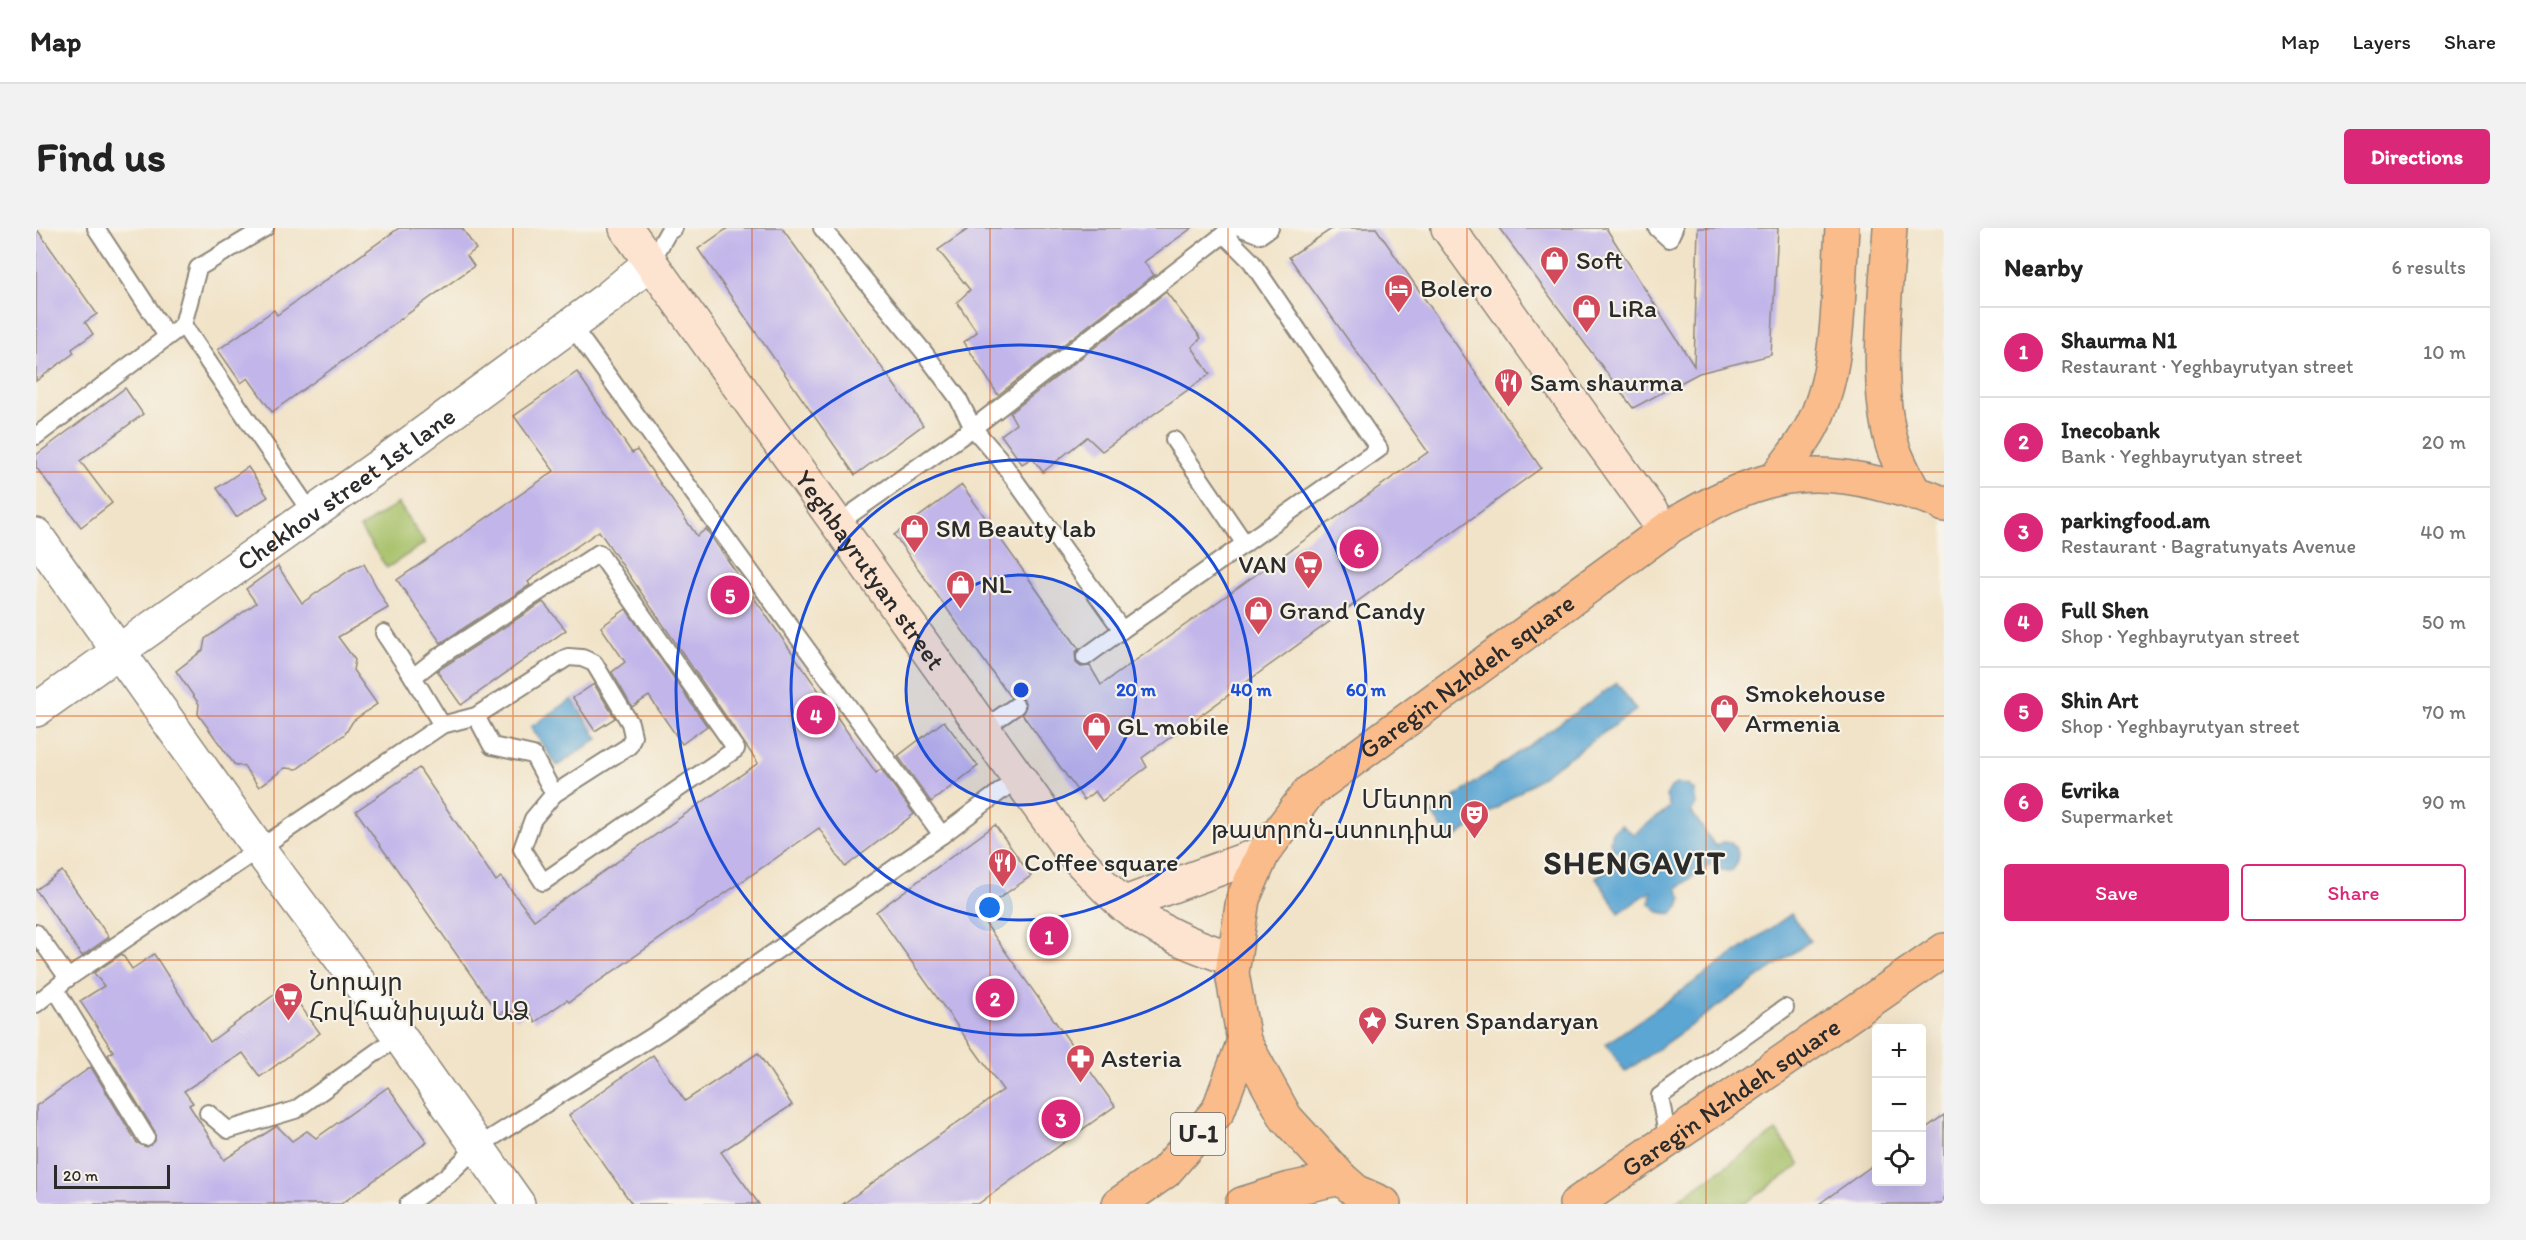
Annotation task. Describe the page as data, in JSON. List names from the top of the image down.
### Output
{
  "streets": {
    "main road": ["Garegin Nzhdeh square", "Մ-1"],
    "street": ["Chekhov street 1st lane", "Yeghbayrutyan street"]
  },
  "crossings": [
    ["Chekhov street 1st lane", "Yeghbayrutyan street"],
    ["Yeghbayrutyan street", "Garegin Nzhdeh square"],
    ["Garegin Nzhdeh square", "Մ-1"]
  ],
  "districts": ["SHENGAVIT"],
  "places": {
    "shop": [
      "Soft",
      "LiRa",
      "SM Beauty lab",
      "NL",
      "Grand Candy",
      "Smokehouse Armenia",
      "GL mobile"
    ],
    "hotel": ["Bolero"],
    "restaurant": ["Sam shaurma", "Coffee square"],
    "supermarket": ["VAN", "Նորայր Հովհանիսյան ԱՁ"],
    "theatre": ["Մետրո թատրոն-ստուդիա"],
    "place": ["Suren Spandaryan"],
    "pharmacy": ["Asteria"]
  },
  "scale_bar": "20 m",
  "page": {
    "header": "Map",
    "nav": ["Map", "Layers", "Share"],
    "buttons": [
      "Directions",
      ["Save", "Share"]
    ],
    "title": "Find us",
    "heading": ["Nearby", "6 results"],
    "list": [
      {
        "mark": "1",
        "name": "Shaurma N1",
        "note": "Restaurant · Yeghbayrutyan street",
        "value": "10 m"
      },
      {
        "mark": "2",
        "name": "Inecobank",
        "note": "Bank · Yeghbayrutyan street",
        "value": "20 m"
      },
      {
        "mark": "3",
        "name": "parkingfood.am",
        "note": "Restaurant · Bagratunyats Avenue",
        "value": "40 m"
      },
      {
        "mark": "4",
        "name": "Full Shen",
        "note": "Shop · Yeghbayrutyan street",
        "value": "50 m"
      },
      {
        "mark": "5",
        "name": "Shin Art",
        "note": "Shop · Yeghbayrutyan street",
        "value": "70 m"
      },
      {
        "mark": "6",
        "name": "Evrika",
        "note": "Supermarket",
        "value": "90 m"
      }
    ],
    "pins": [
      "6",
      "5",
      "4",
      "1",
      "2",
      "3"
    ],
    "map_buttons": ["+", "−"],
    "scale": "20 m"
  },
  "rings": ["20 m", "40 m", "60 m"]
}
